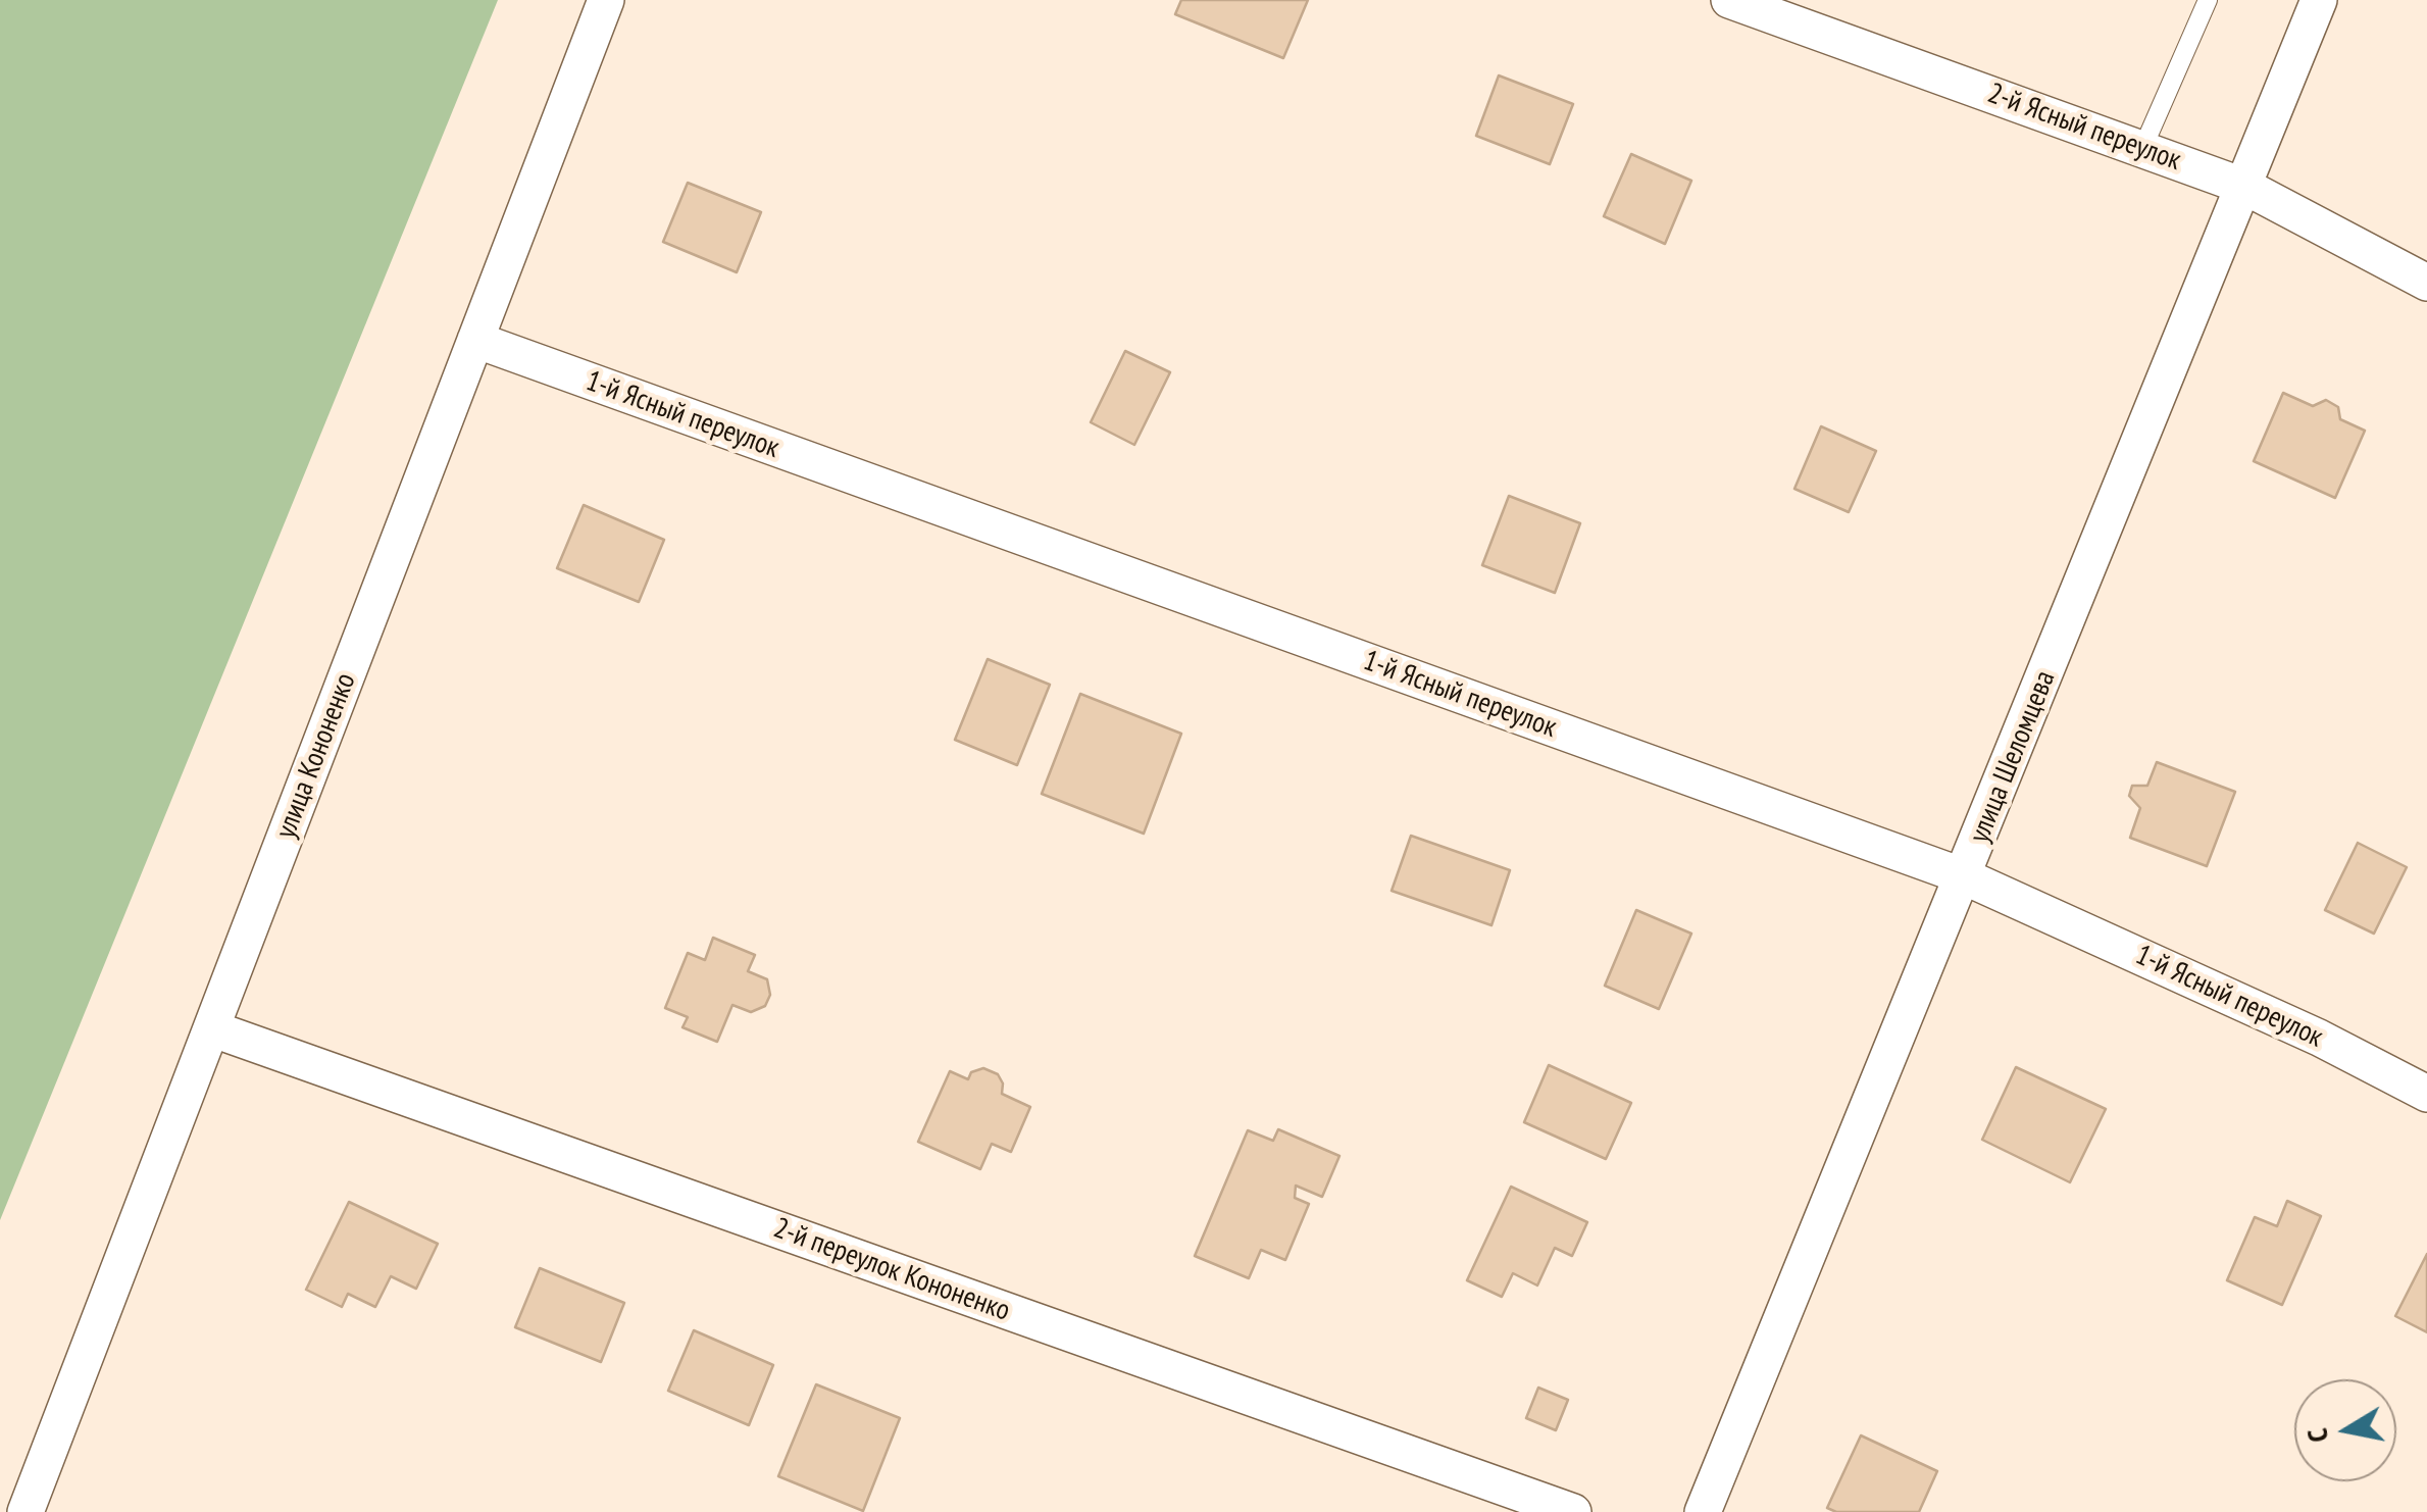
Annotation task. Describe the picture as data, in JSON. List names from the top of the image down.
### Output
{
  "streets": {
    "street": [
      "2-й Ясный переулок",
      "1-й Ясный переулок",
      "улица Кононенко",
      "улица Шеломцева",
      "2-й переулок Кононенко"
    ]
  },
  "crossings": [
    ["2-й Ясный переулок", "улица Шеломцева"],
    ["1-й Ясный переулок", "улица Кононенко"],
    ["1-й Ясный переулок", "улица Шеломцева"],
    ["улица Кононенко", "2-й переулок Кононенко"]
  ],
  "north": "left"
}
